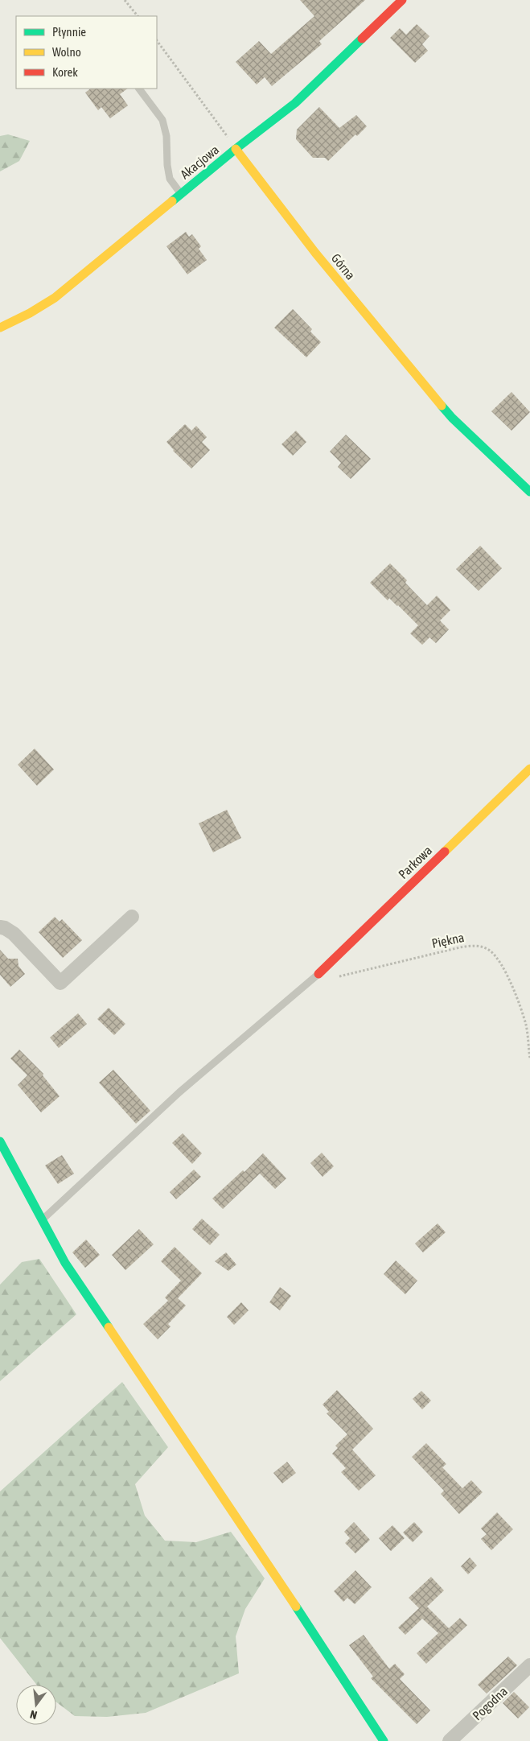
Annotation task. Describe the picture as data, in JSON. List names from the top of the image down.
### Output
{
  "streets": {
    "street": [
      "Akacjowa",
      "Górna",
      "Parkowa",
      "Pogodna"
    ],
    "path": ["Piękna"]
  },
  "crossings": [
    ["Akacjowa", "Górna"],
    ["Parkowa", "Piękna"]
  ],
  "legend": ["Płynnie", "Wolno", "Korek"],
  "north": "bottom"
}
